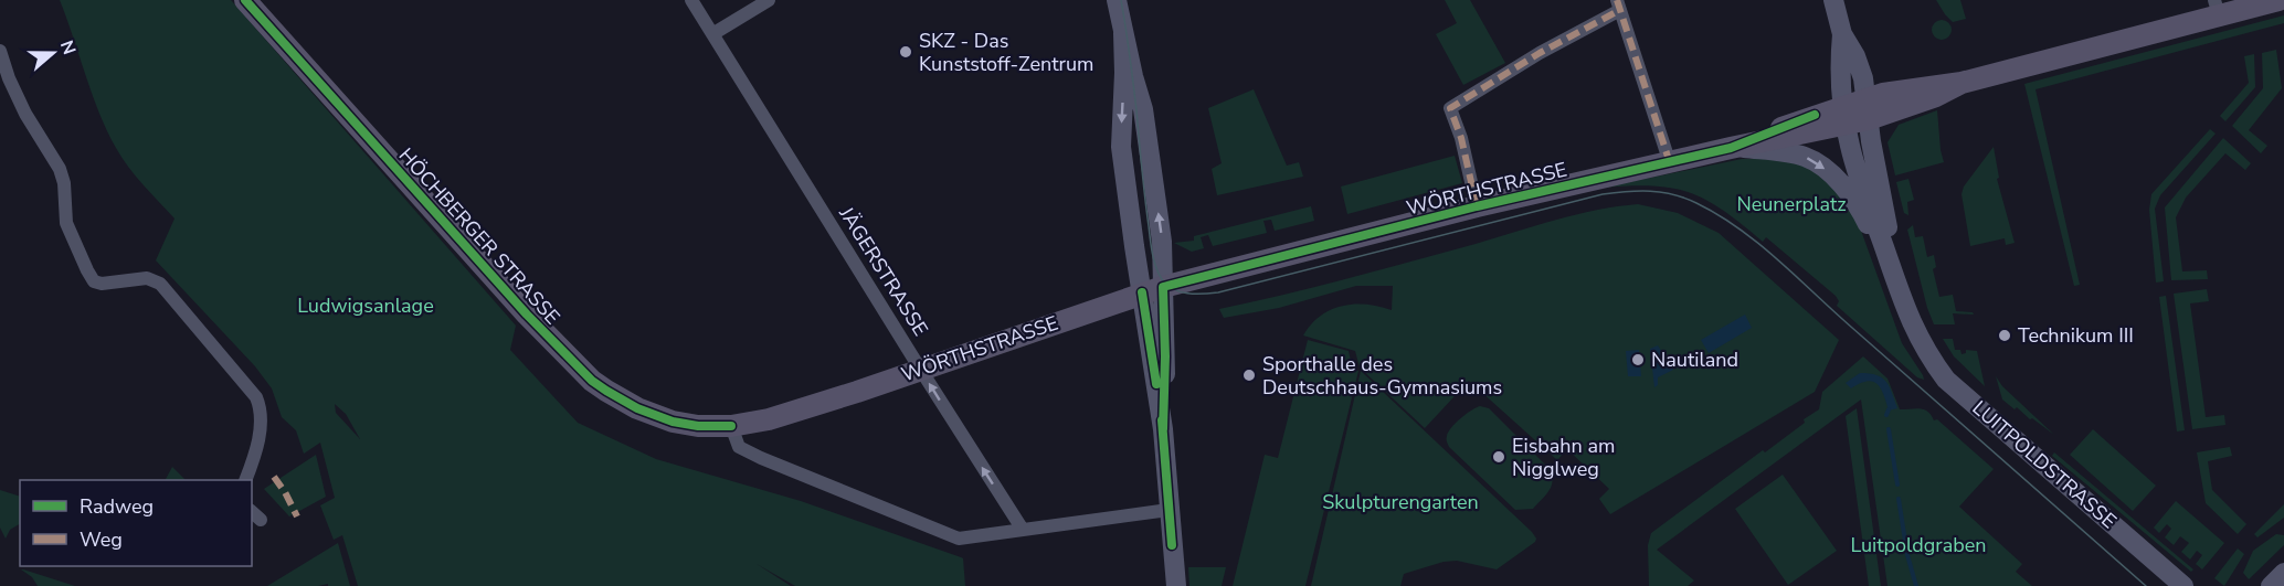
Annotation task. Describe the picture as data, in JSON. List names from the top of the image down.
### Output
{
  "streets": {
    "main road": ["WÖRTHSTRASSE", "HÖCHBERGER STRASSE"],
    "street": ["JÄGERSTRASSE", "LUITPOLDSTRASSE"]
  },
  "crossings": [
    ["WÖRTHSTRASSE", "HÖCHBERGER STRASSE"],
    ["WÖRTHSTRASSE", "JÄGERSTRASSE"]
  ],
  "parks": [
    "Neunerplatz",
    "Ludwigsanlage",
    "Skulpturengarten",
    "Luitpoldgraben"
  ],
  "places": [
    "SKZ - Das Kunststoff-Zentrum",
    "Technikum III",
    "Nautiland",
    "Sporthalle des Deutschhaus-Gymnasiums",
    "Eisbahn am Nigglweg"
  ],
  "legend": ["Radweg", "Weg"],
  "north": "right"
}
